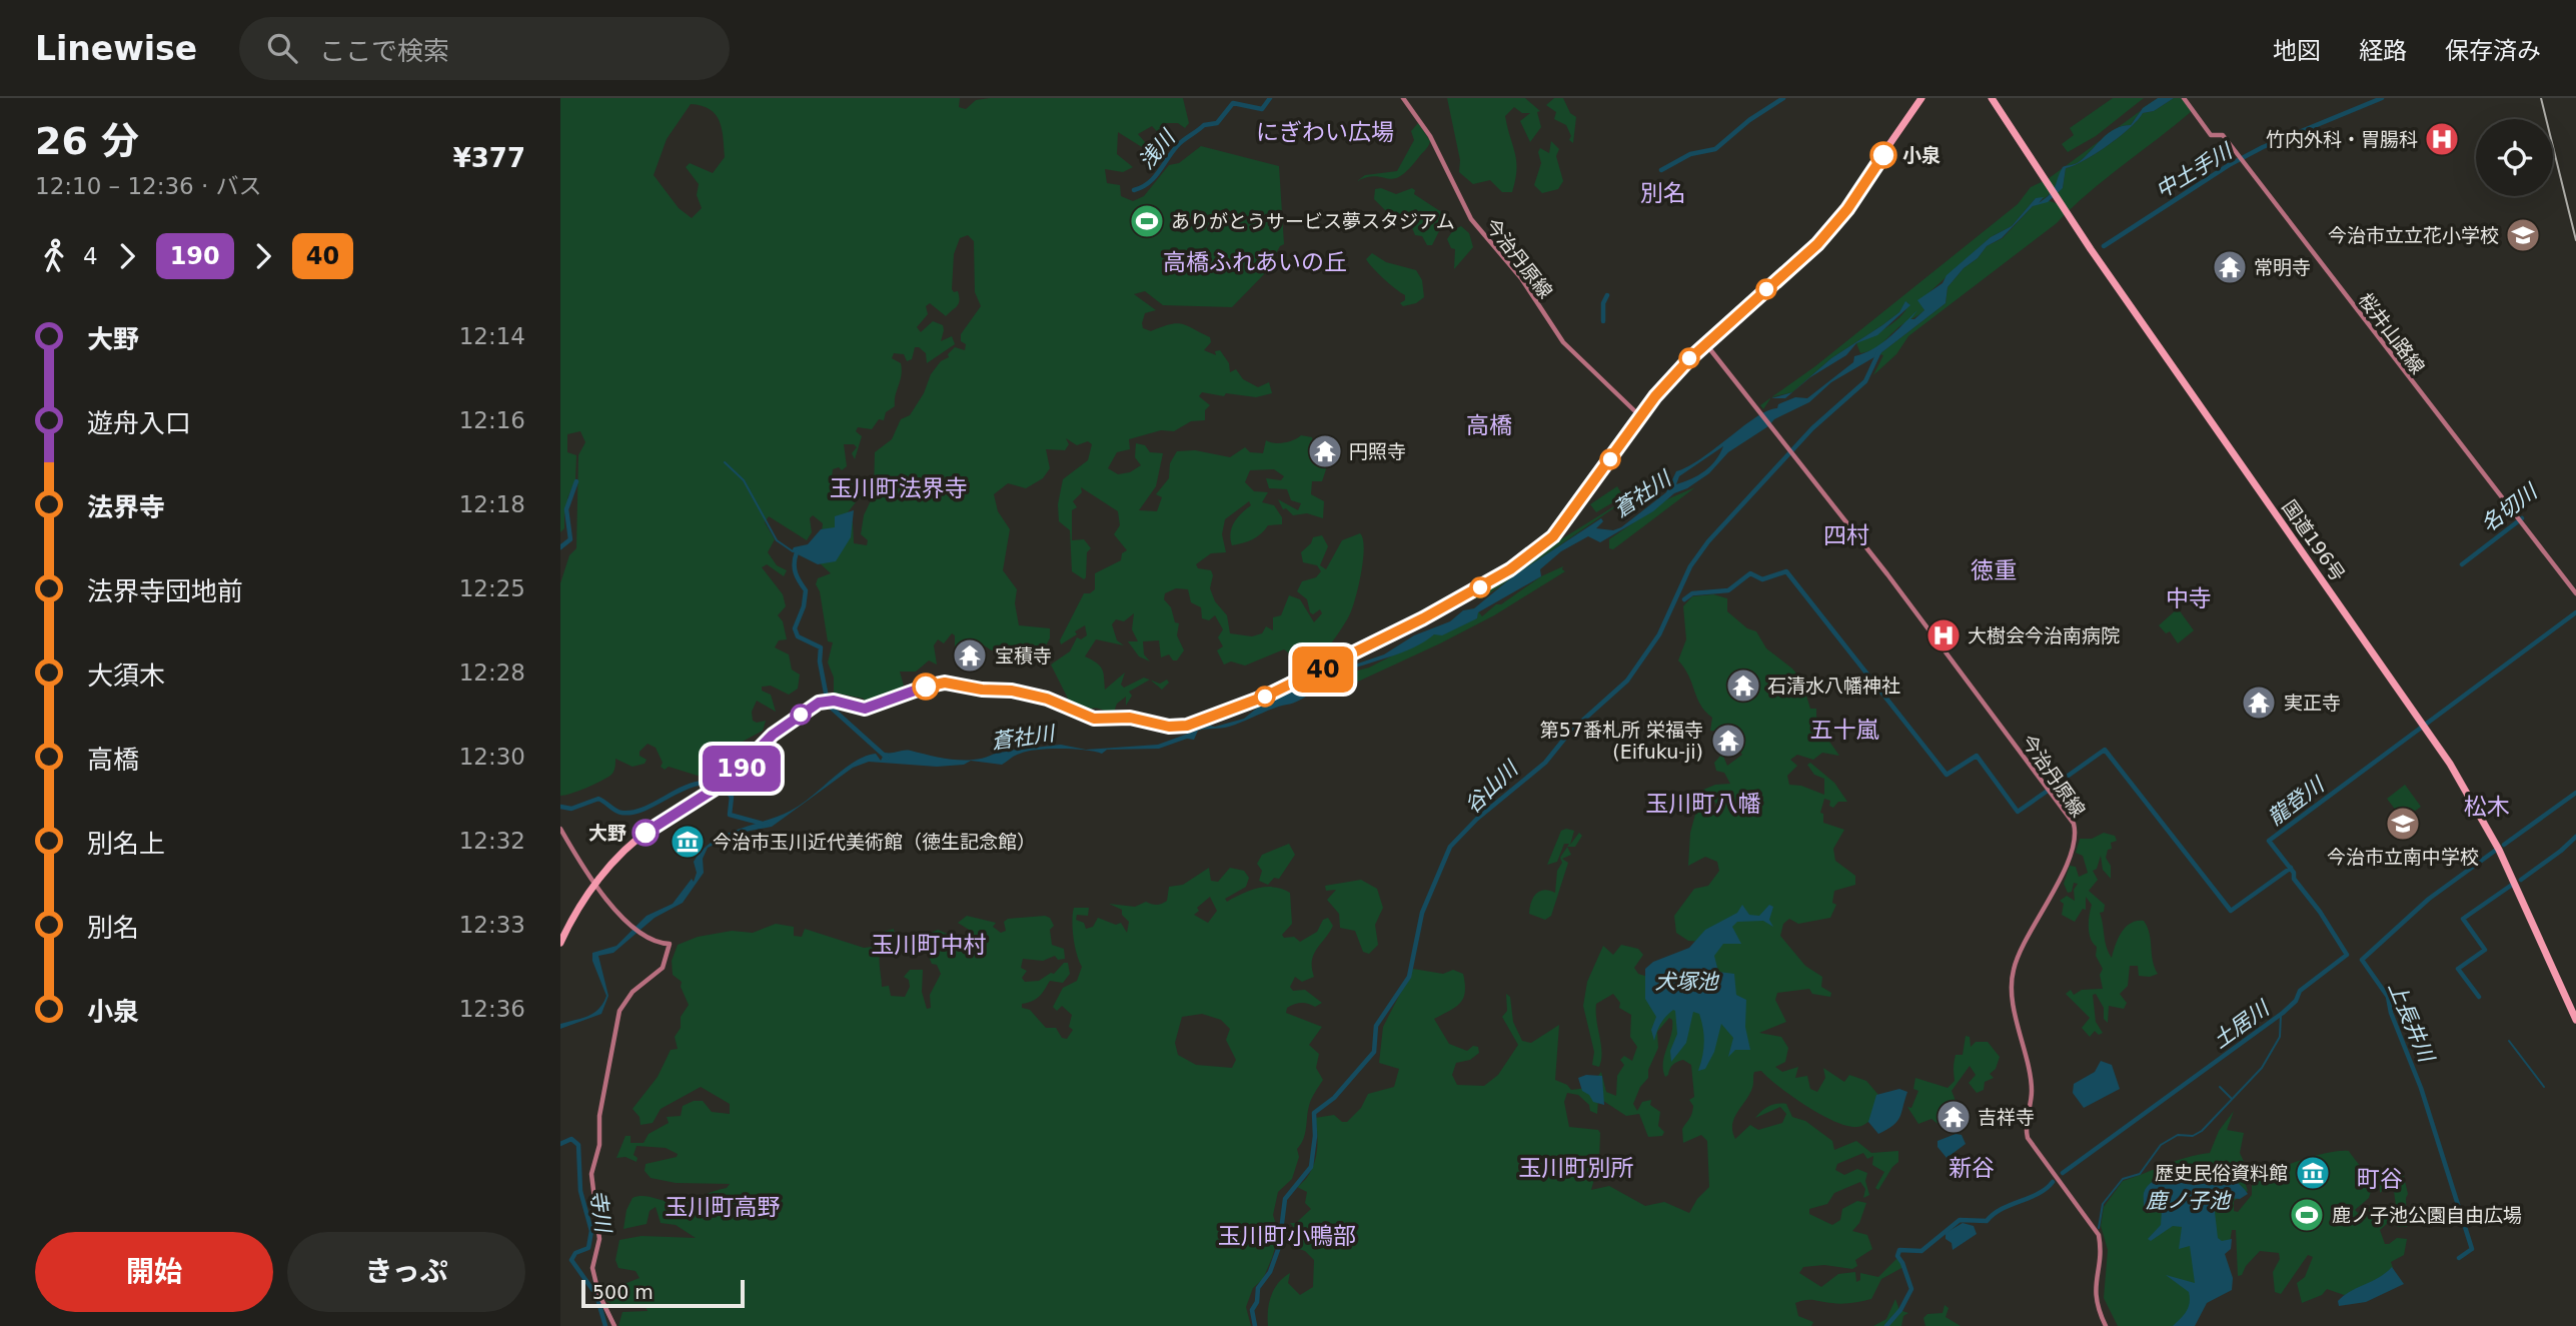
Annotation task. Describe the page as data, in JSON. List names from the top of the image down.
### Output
{
  "streets": {
    "highway": ["国道196号"],
    "main road": ["今治丹原線", "桜井山路線"]
  },
  "districts": [
    "にぎわい広場",
    "別名",
    "高橋ふれあいの丘",
    "高橋",
    "玉川町法界寺",
    "四村",
    "徳重",
    "中寺",
    "五十嵐",
    "玉川町八幡",
    "松木",
    "玉川町中村",
    "玉川町別所",
    "新谷",
    "町谷",
    "玉川町高野",
    "玉川町小鴨部"
  ],
  "water": [
    "浅川",
    "中土手川",
    "蒼社川",
    "名切川",
    "谷山川",
    "龍登川",
    "犬塚池",
    "上長井川",
    "土居川",
    "鹿ノ子池",
    "寺川"
  ],
  "places": {
    "hospital": ["竹内外科・胃腸科", "大樹会今治南病院"],
    "other": ["小泉", "大野"],
    "sports": ["ありがとうサービス夢スタジアム", "鹿ノ子池公園自由広場"],
    "school or university": ["今治市立立花小学校", "今治市立南中学校"],
    "temple": [
      "常明寺",
      "円照寺",
      "宝積寺",
      "石清水八幡神社",
      "実正寺",
      "第57番札所 栄福寺 (Eifuku-ji)",
      "吉祥寺"
    ],
    "museum": ["今治市玉川近代美術館（徳生記念館）", "歴史民俗資料館"]
  },
  "lines": ["bus line 40", "bus line 190"],
  "scale_bar": "500 m",
  "page": {
    "header": "Linewise",
    "search": "ここで検索",
    "nav": ["地図", "経路", "保存済み"],
    "heading": ["26 分", "12:10 – 12:36 · バス", "¥377"],
    "on_map": ["190", "40"],
    "legs": ["4", "190", "40"],
    "list": [
      {
        "name": "大野",
        "value": "12:14"
      },
      {
        "name": "遊舟入口",
        "value": "12:16"
      },
      {
        "name": "法界寺",
        "value": "12:18"
      },
      {
        "name": "法界寺団地前",
        "value": "12:25"
      },
      {
        "name": "大須木",
        "value": "12:28"
      },
      {
        "name": "高橋",
        "value": "12:30"
      },
      {
        "name": "別名上",
        "value": "12:32"
      },
      {
        "name": "別名",
        "value": "12:33"
      },
      {
        "name": "小泉",
        "value": "12:36"
      }
    ],
    "buttons": ["開始", "きっぷ"],
    "scale": "500 m"
  }
}
